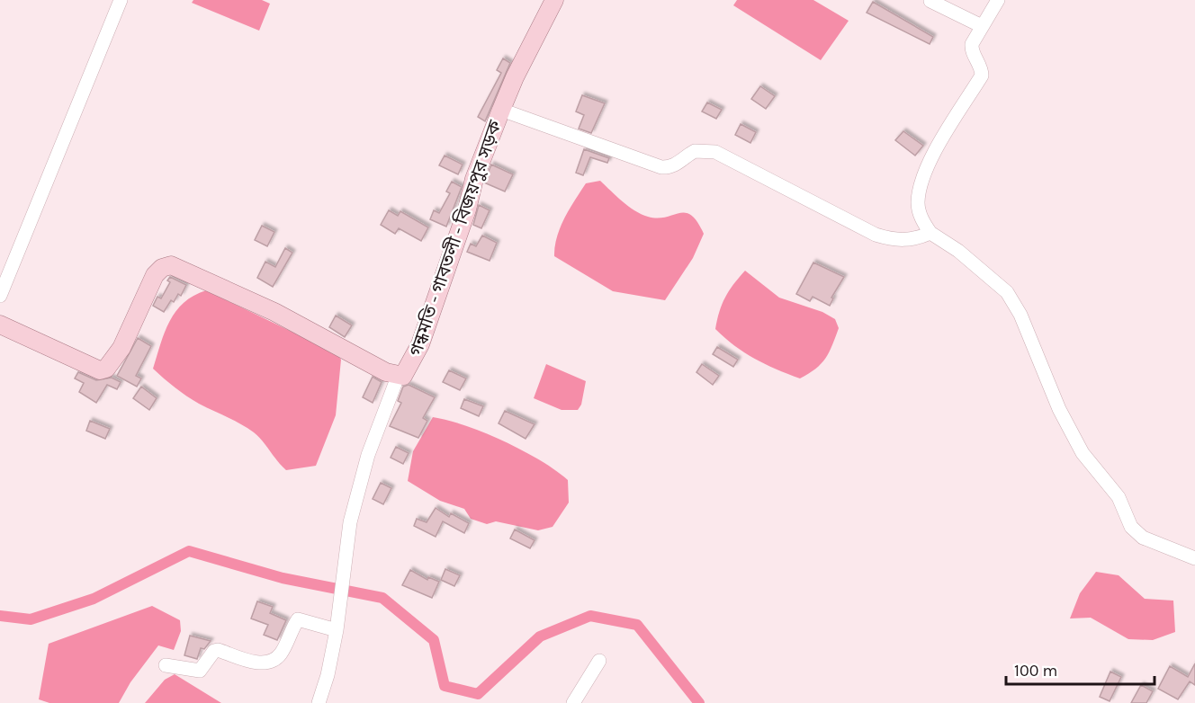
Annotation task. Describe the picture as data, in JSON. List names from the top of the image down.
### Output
{
  "streets": {
    "main road": ["গন্ধমতি - গাবতলী - বিজয়পুর সড়ক"]
  },
  "scale_bar": "100 m"
}
